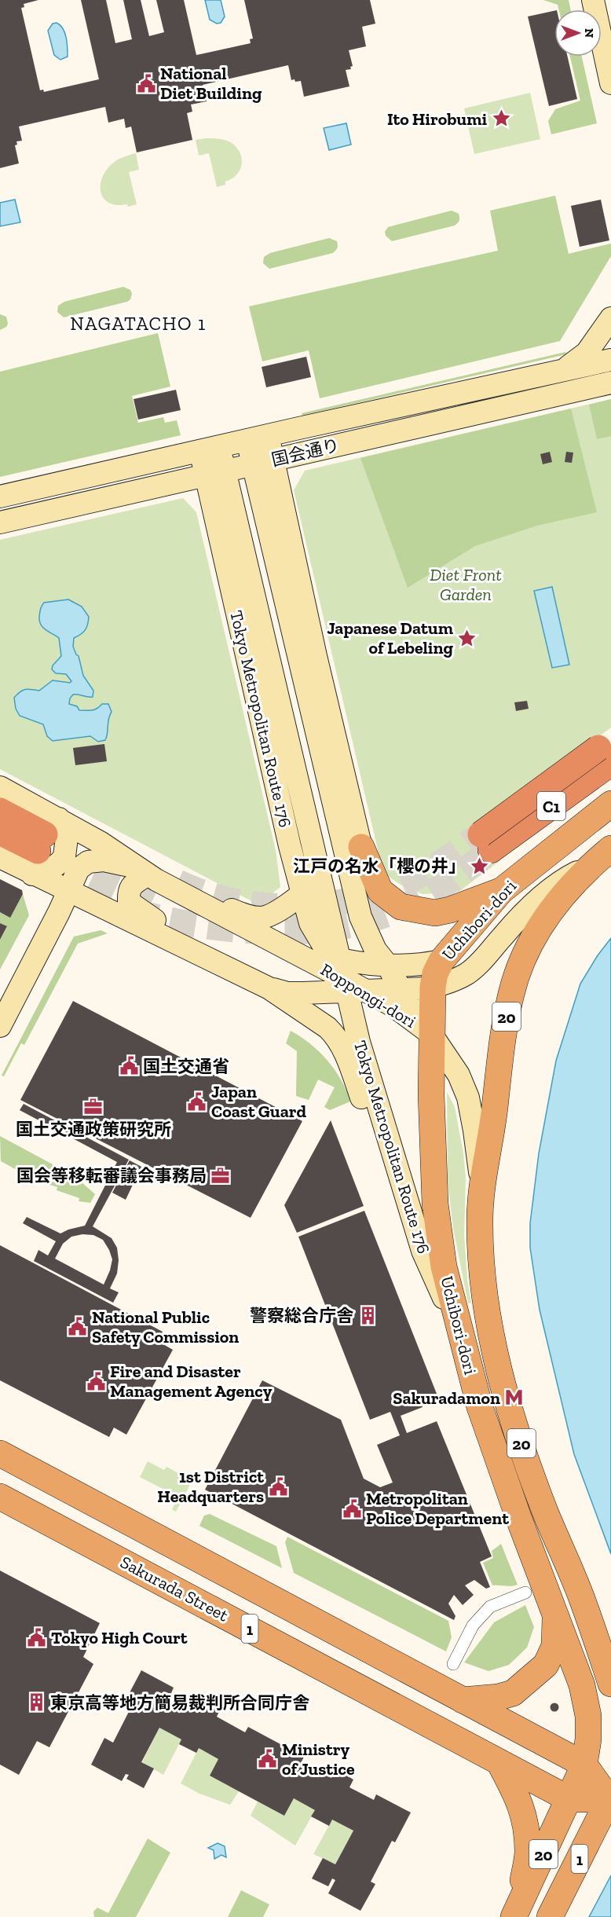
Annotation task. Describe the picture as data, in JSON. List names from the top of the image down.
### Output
{
  "streets": {
    "highway": [
      "C1",
      "Uchibori-dori",
      "20",
      "Sakurada Street",
      "1"
    ],
    "main road": ["国会通り", "Tokyo Metropolitan Route 176", "Roppongi-dori"]
  },
  "crossings": [
    ["国会通り", "Tokyo Metropolitan Route 176"],
    ["Tokyo Metropolitan Route 176", "Uchibori-dori"],
    ["Tokyo Metropolitan Route 176", "Roppongi-dori"],
    ["Uchibori-dori", "Roppongi-dori"],
    ["Uchibori-dori", "20"],
    ["Uchibori-dori", "1"],
    ["20", "1"],
    ["Sakurada Street", "1"]
  ],
  "districts": ["NAGATACHO 1"],
  "parks": ["Diet Front Garden"],
  "places": {
    "public building": [
      "National Diet Building",
      "国土交通省",
      "Japan Coast Guard",
      "National Public Safety Commission",
      "Fire and Disaster Management Agency",
      "1st District Headquarters",
      "Metropolitan Police Department",
      "Tokyo High Court",
      "Ministry of Justice"
    ],
    "place": ["Ito Hirobumi", "Japanese Datum of Lebeling", "江戸の名水「櫻の井」"],
    "office": ["国土交通政策研究所", "国会等移転審議会事務局"],
    "building": ["警察総合庁舎", "東京高等地方簡易裁判所合同庁舎"],
    "metro station": ["Sakuradamon"]
  },
  "north": "right"
}
